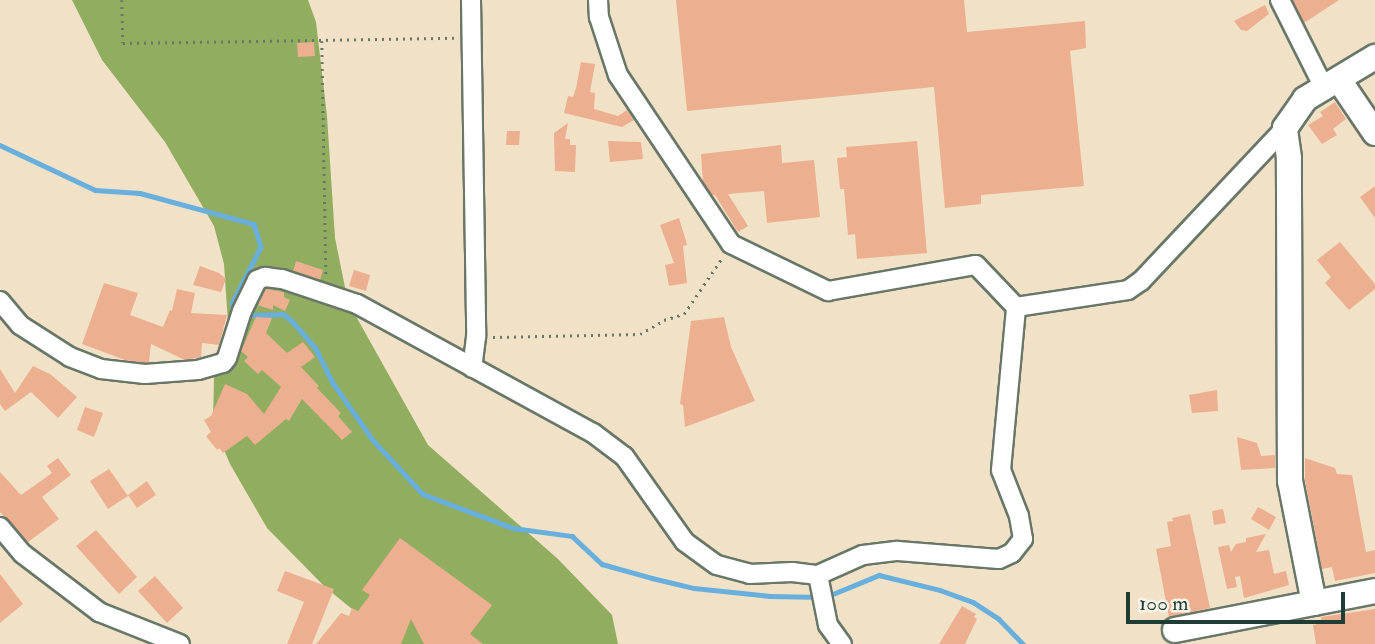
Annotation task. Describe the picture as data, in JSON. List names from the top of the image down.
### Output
{
  "scale_bar": "100 m"
}
